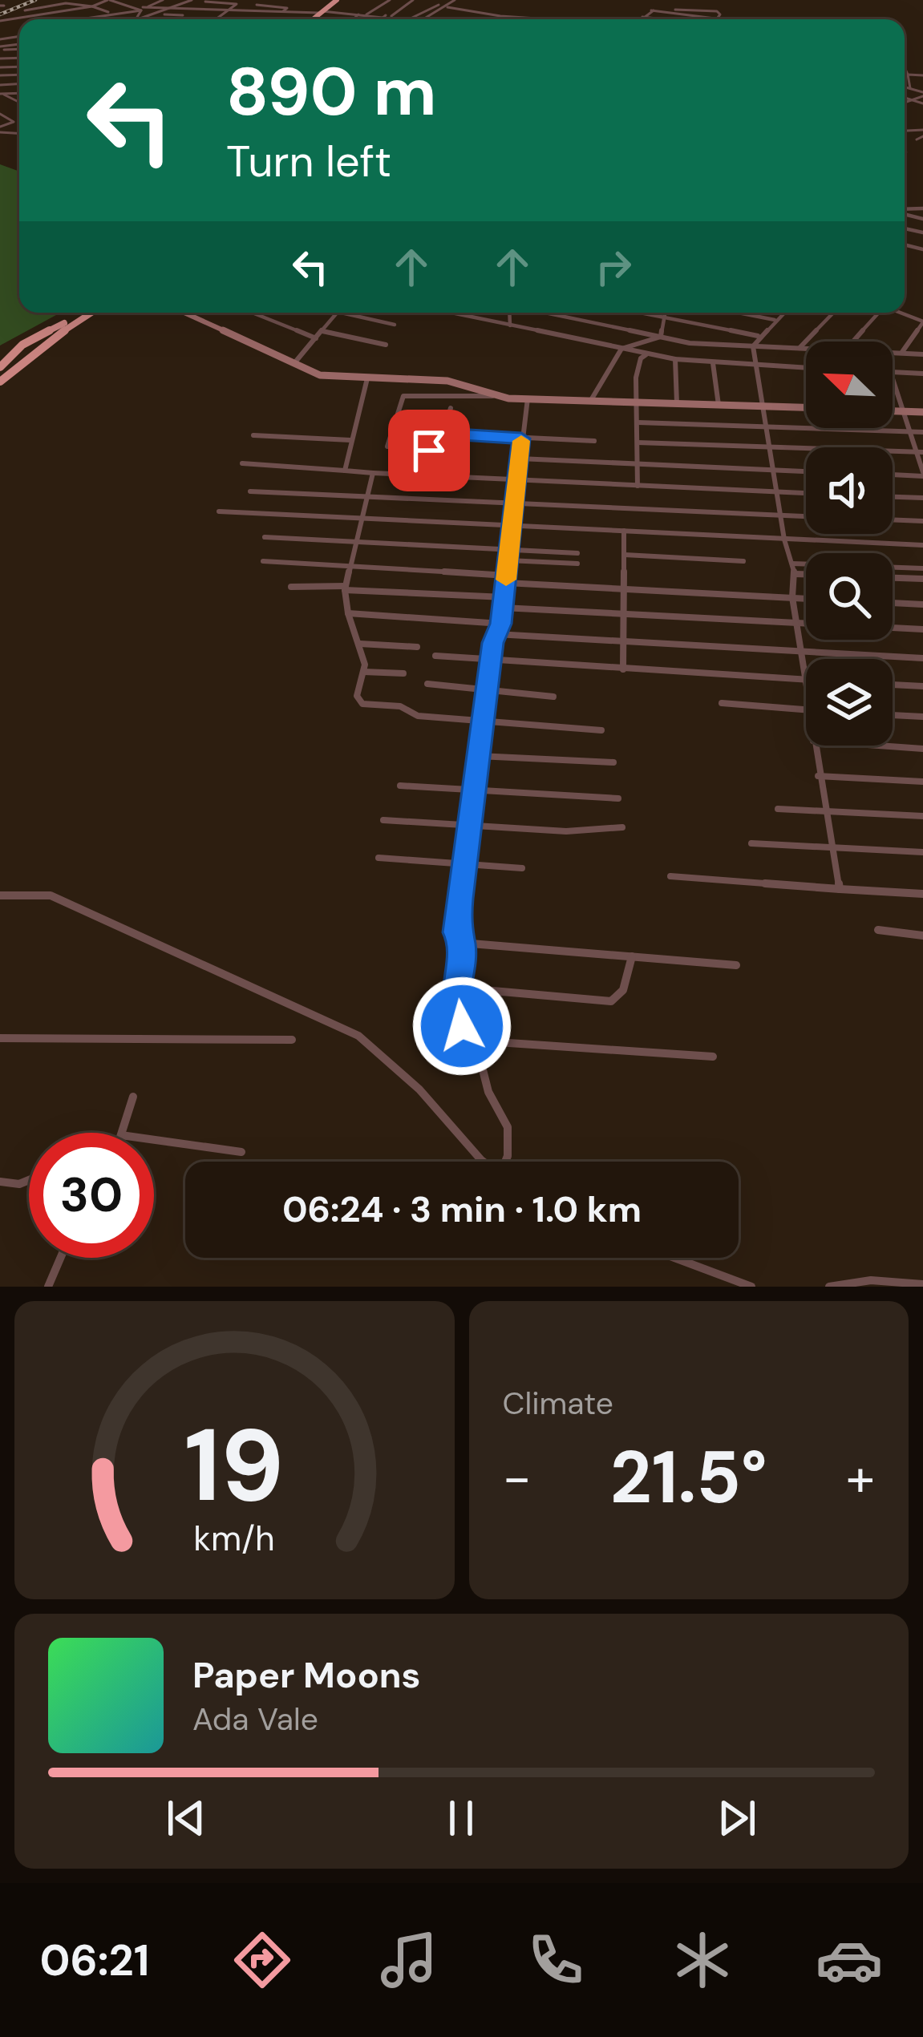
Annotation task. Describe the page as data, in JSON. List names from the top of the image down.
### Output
{
  "north": "top left",
  "page": {
    "turn": ["890 m", "Turn left"],
    "limit": "30",
    "trip": "06:24 · 3 min · 1.0 km",
    "tile": "Climate",
    "heat": ["−", "21.5°", "+"],
    "song": ["Paper Moons", "Ada Vale"],
    "tabs": "06:21",
    "gauge": ["19", "km/h"]
  }
}
